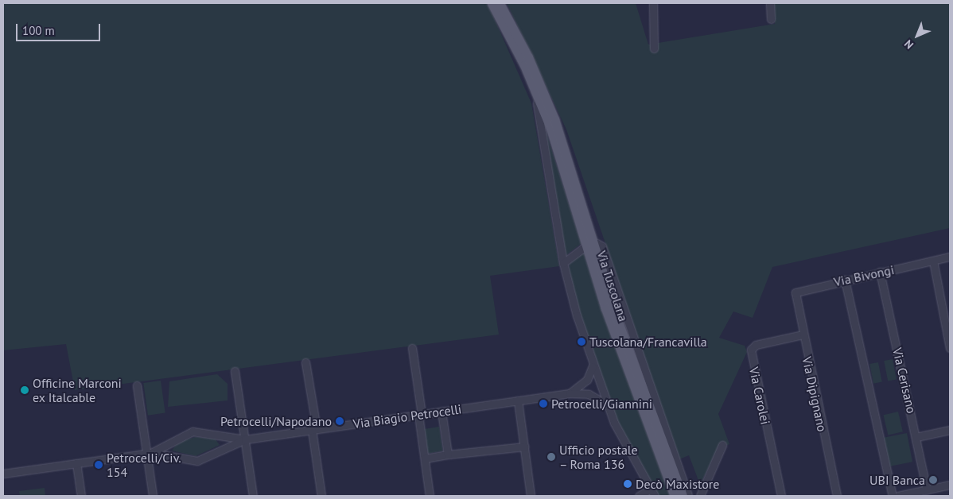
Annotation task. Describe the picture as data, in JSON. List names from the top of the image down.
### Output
{
  "streets": {
    "main road": ["Via Tuscolana"],
    "street": [
      "Via Bivongi",
      "Via Cerisano",
      "Via Dipignano",
      "Via Carolei",
      "Via Biagio Petrocelli"
    ]
  },
  "crossings": [
    ["Via Bivongi", "Via Cerisano"],
    ["Via Bivongi", "Via Dipignano"],
    ["Via Tuscolana", "Via Biagio Petrocelli"],
    ["Via Dipignano", "Via Carolei"]
  ],
  "places": [
    "Tuscolana/Francavilla",
    "Officine Marconi ex Italcable",
    "Petrocelli/Giannini",
    "Petrocelli/Napodano",
    "Ufficio postale – Roma 136",
    "Petrocelli/Civ. 154",
    "UBI Banca",
    "Decò Maxistore"
  ],
  "scale_bar": "100 m",
  "north": "bottom left"
}
